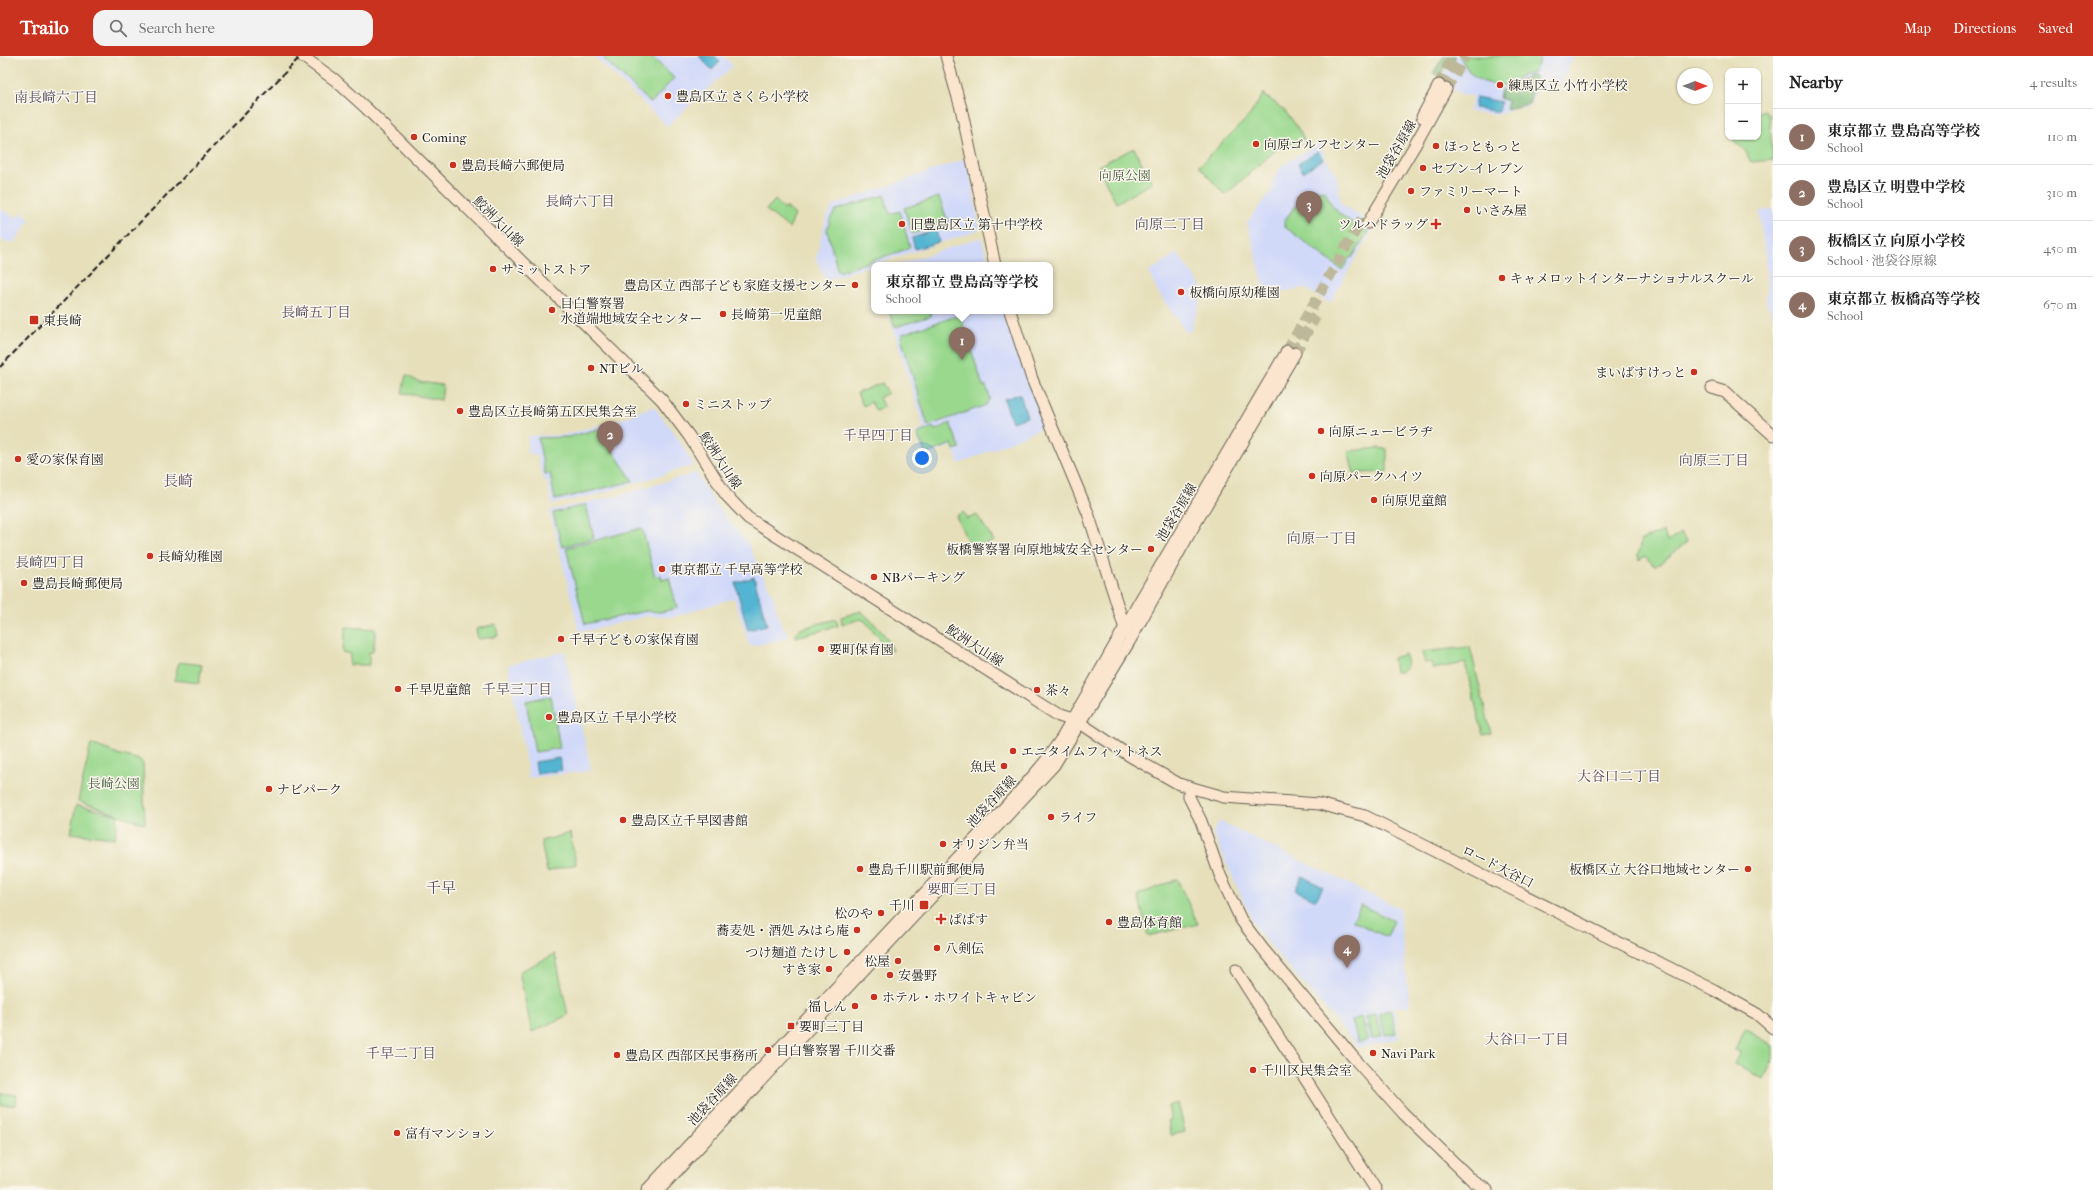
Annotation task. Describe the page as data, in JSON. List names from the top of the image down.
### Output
{
  "streets": {
    "main road": ["池袋谷原線", "鮫洲大山線", "ロード大谷口"]
  },
  "crossings": [
    ["池袋谷原線", "鮫洲大山線"],
    ["鮫洲大山線", "ロード大谷口"]
  ],
  "districts": [
    "南長崎六丁目",
    "長崎六丁目",
    "向原二丁目",
    "長崎五丁目",
    "千早四丁目",
    "向原三丁目",
    "長崎",
    "向原一丁目",
    "長崎四丁目",
    "千早三丁目",
    "大谷口二丁目",
    "千早",
    "要町三丁目",
    "大谷口一丁目",
    "千早二丁目"
  ],
  "parks": ["向原公園", "長崎公園"],
  "places": {
    "other": [
      "練馬区立 小竹小学校",
      "豊島区立 さくら小学校",
      "Coming",
      "向原ゴルフセンター",
      "ほっともっと",
      "豊島長崎六郵便局",
      "セブン-イレブン",
      "ファミリーマート",
      "いさみ屋",
      "旧豊島区立 第十中学校",
      "サミットストア",
      "キャメロットインターナショナルスクール",
      "豊島区立 西部子ども家庭支援センター",
      "板橋向原幼稚園",
      "目白警察署 水道端地域安全センター",
      "長崎第一児童館",
      "NTビル",
      "まいばすけっと",
      "ミニストップ",
      "豊島区立長崎第五区民集会室",
      "向原ニュービラヂ",
      "愛の家保育園",
      "向原パークハイツ",
      "向原児童館",
      "板橋警察署 向原地域安全センター",
      "長崎幼稚園",
      "東京都立 千早高等学校",
      "NBパーキング",
      "豊島長崎郵便局",
      "千早子どもの家保育園",
      "要町保育園",
      "千早児童館",
      "茶々",
      "豊島区立 千早小学校",
      "エニタイムフィットネス",
      "魚民",
      "ナビパーク",
      "ライフ",
      "豊島区立千早図書館",
      "オリジン弁当",
      "豊島千川駅前郵便局",
      "板橋区立 大谷口地域センター",
      "松のや",
      "豊島体育館",
      "蕎麦処・酒処 みはら庵",
      "八剣伝",
      "つけ麺道 たけし",
      "松屋",
      "すき家",
      "安曇野",
      "ホテル・ホワイトキャビン",
      "福しん",
      "目白警察署 千川交番",
      "Navi Park",
      "豊島区 西部区民事務所",
      "千川区民集会室",
      "富有マンション"
    ],
    "health": ["ツルハドラッグ", "ぱぱす"],
    "transit": ["東長崎", "千川", "要町三丁目"]
  },
  "north": "right",
  "page": {
    "header": "Trailo",
    "search": "Search here",
    "nav": ["Map", "Directions", "Saved"],
    "heading": ["Nearby", "4 results"],
    "map_buttons": ["+", "−"],
    "list": [
      {
        "mark": "1",
        "name": "東京都立 豊島高等学校",
        "note": "School",
        "value": "110 m"
      },
      {
        "mark": "2",
        "name": "豊島区立 明豊中学校",
        "note": "School",
        "value": "310 m"
      },
      {
        "mark": "3",
        "name": "板橋区立 向原小学校",
        "note": "School · 池袋谷原線",
        "value": "450 m"
      },
      {
        "mark": "4",
        "name": "東京都立 板橋高等学校",
        "note": "School",
        "value": "670 m"
      }
    ],
    "pins": [
      "3",
      "1",
      "2",
      "4"
    ],
    "popup": ["東京都立 豊島高等学校", "School"]
  }
}
